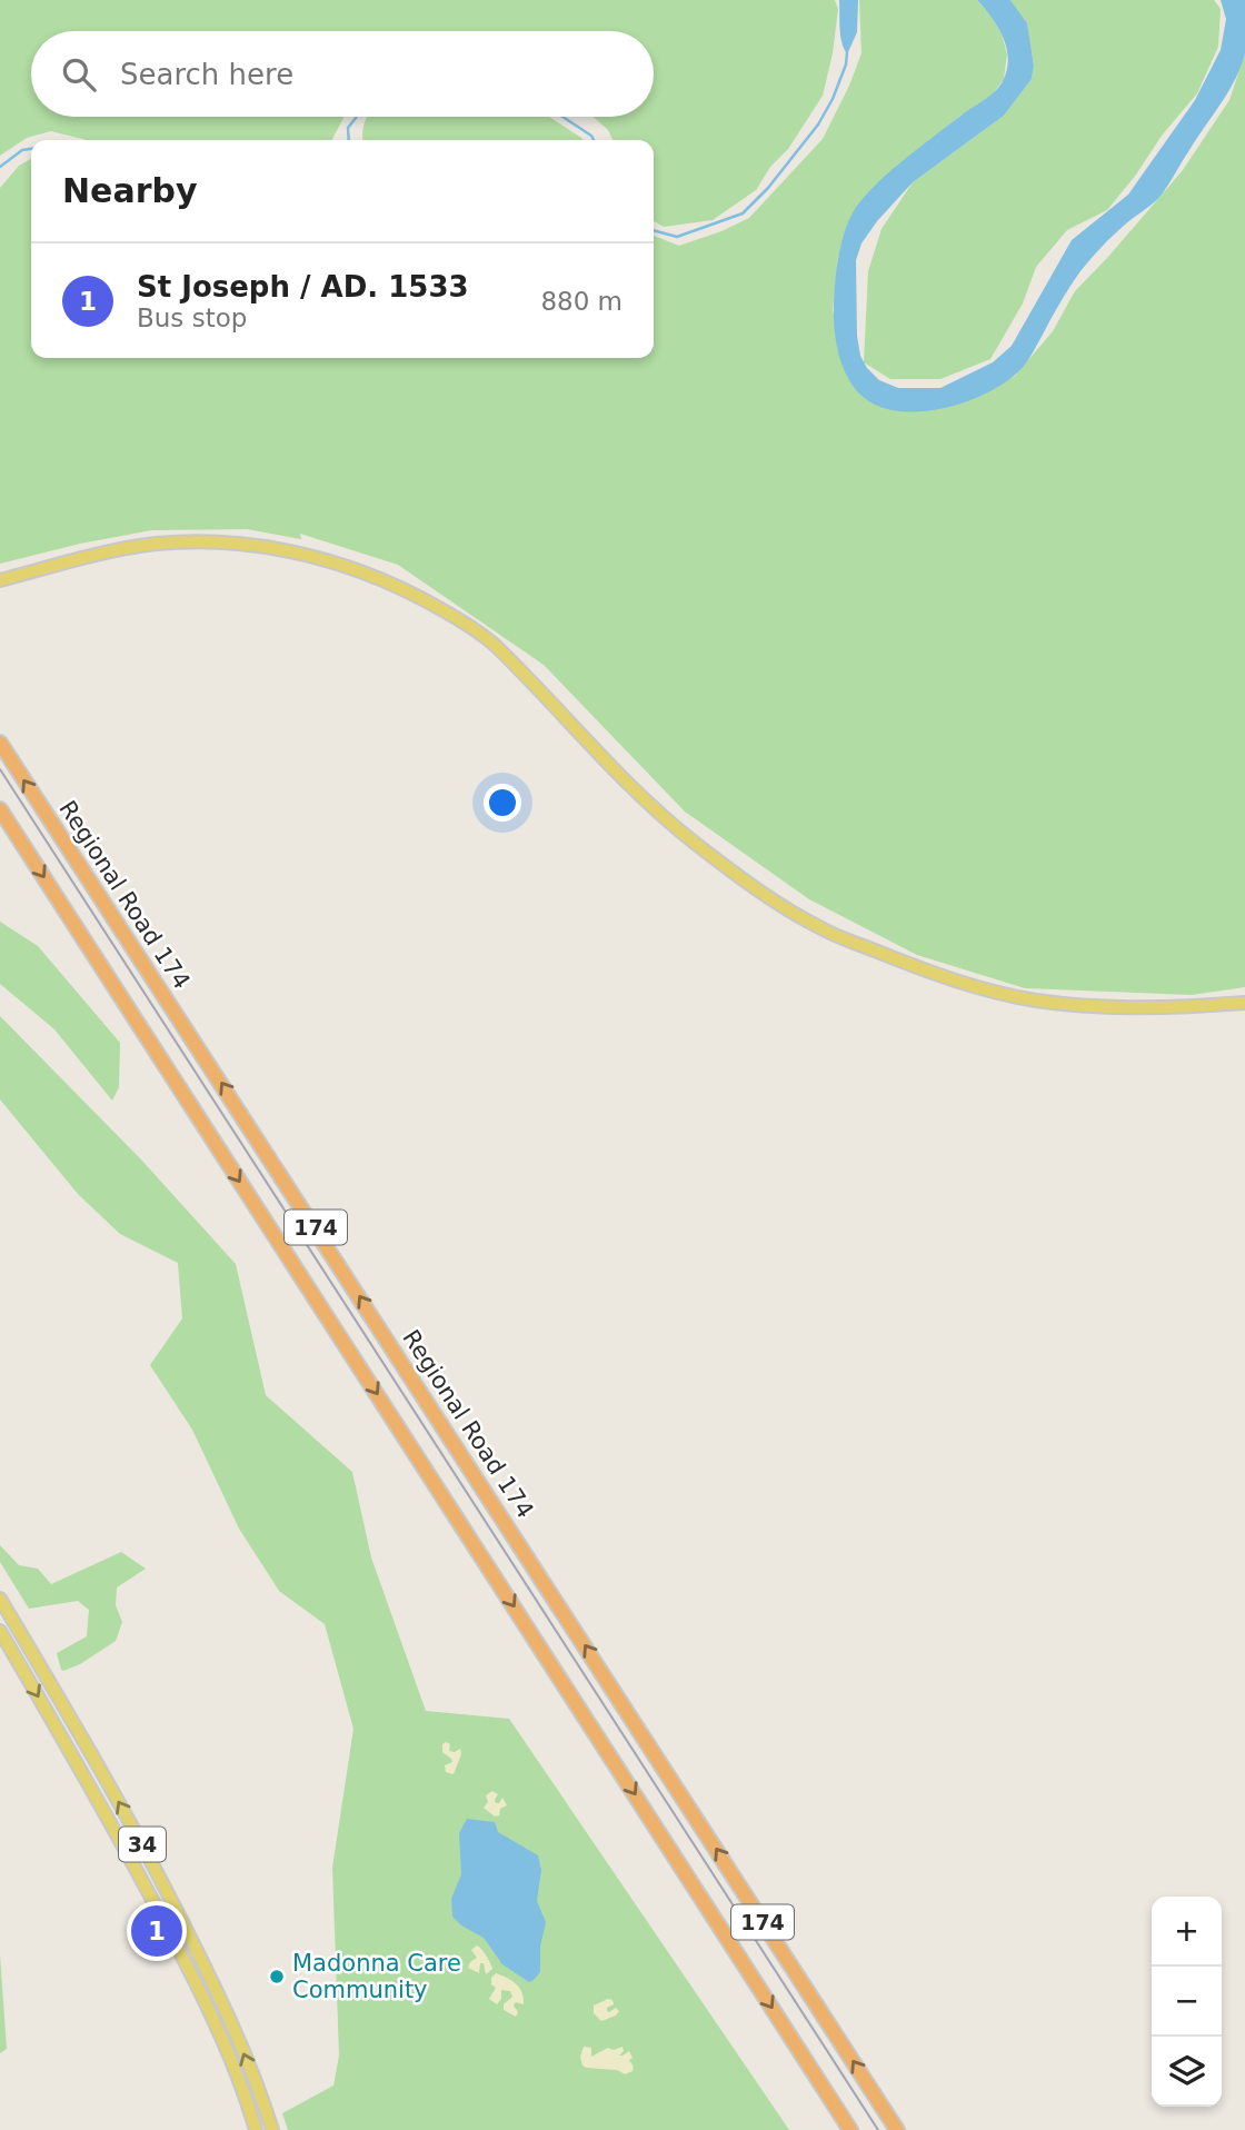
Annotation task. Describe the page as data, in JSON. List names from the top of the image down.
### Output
{
  "streets": {
    "highway": ["Regional Road 174", "174"],
    "main road": ["34"]
  },
  "places": ["Madonna Care Community"],
  "page": {
    "search": "Search here",
    "heading": "Nearby",
    "list": [
      {
        "mark": "1",
        "name": "St Joseph / AD. 1533",
        "note": "Bus stop",
        "value": "880 m"
      }
    ],
    "map_buttons": ["+", "−"],
    "pins": "1"
  }
}
